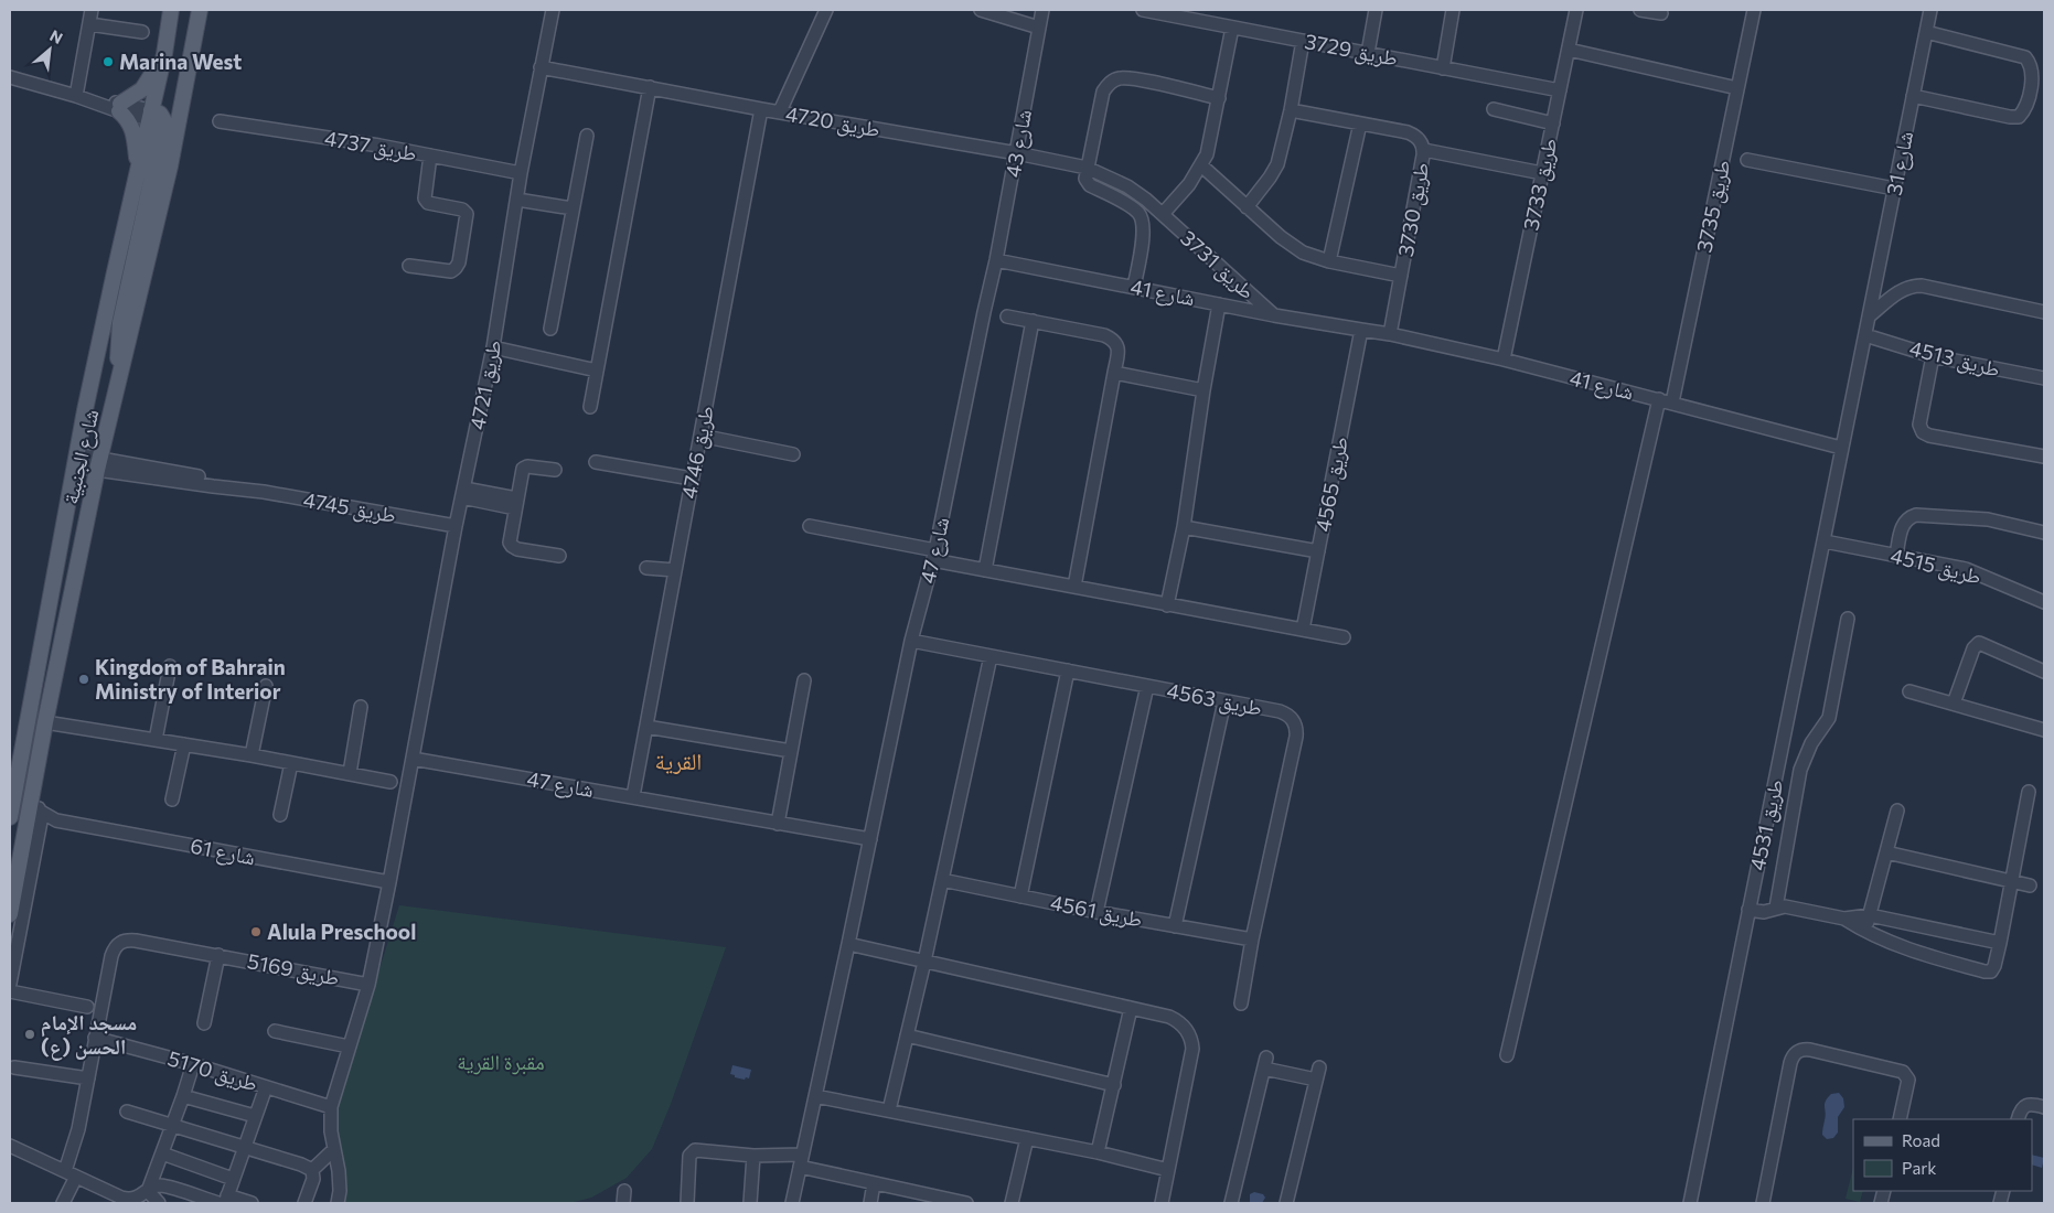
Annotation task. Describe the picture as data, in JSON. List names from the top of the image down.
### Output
{
  "streets": {
    "main road": ["شارع الجنبية"],
    "street": [
      "طريق 3729",
      "طريق 4720",
      "شارع 43",
      "طريق 4737",
      "شارع 31",
      "طريق 3733",
      "طريق 3735",
      "طريق 3730",
      "طريق 3731",
      "شارع 41",
      "طريق 4513",
      "طريق 4721",
      "طريق 4746",
      "طريق 4565",
      "طريق 4745",
      "شارع 47",
      "طريق 4515",
      "طريق 4563",
      "طريق 4531",
      "شارع 61",
      "طريق 4561",
      "طريق 5169",
      "طريق 5170"
    ]
  },
  "crossings": [
    ["طريق 3729", "طريق 3733"],
    ["طريق 3729", "طريق 3731"],
    ["طريق 4720", "شارع 43"],
    ["طريق 4720", "طريق 3731"],
    ["طريق 4720", "طريق 4721"],
    ["طريق 4720", "طريق 4746"],
    ["شارع 43", "طريق 3731"],
    ["شارع 43", "شارع 41"],
    ["شارع 43", "شارع 47"],
    ["طريق 4737", "طريق 4721"],
    ["شارع 31", "شارع 41"],
    ["شارع 31", "طريق 4513"],
    ["شارع 31", "طريق 4531"],
    ["طريق 3733", "شارع 41"],
    ["طريق 3735", "شارع 41"],
    ["طريق 3730", "طريق 3731"],
    ["طريق 3730", "شارع 41"],
    ["طريق 3731", "شارع 41"],
    ["شارع 41", "طريق 4565"],
    ["شارع 41", "شارع 47"],
    ["شارع 41", "طريق 4531"],
    ["طريق 4721", "طريق 4745"],
    ["طريق 4721", "شارع 47"],
    ["طريق 4746", "شارع 47"],
    ["شارع الجنبية", "طريق 4745"],
    ["شارع الجنبية", "شارع 61"],
    ["شارع 47", "طريق 4563"],
    ["طريق 4515", "طريق 4531"],
    ["طريق 4563", "طريق 4561"],
    ["طريق 5169", "طريق 5170"]
  ],
  "districts": ["القرية"],
  "parks": ["مقبرة القرية"],
  "places": [
    "Marina West",
    "Kingdom of Bahrain Ministry of Interior",
    "Alula Preschool",
    "مسجد الإمام الحسن (ع)"
  ],
  "legend": ["Road", "Park"],
  "north": "top right"
}
